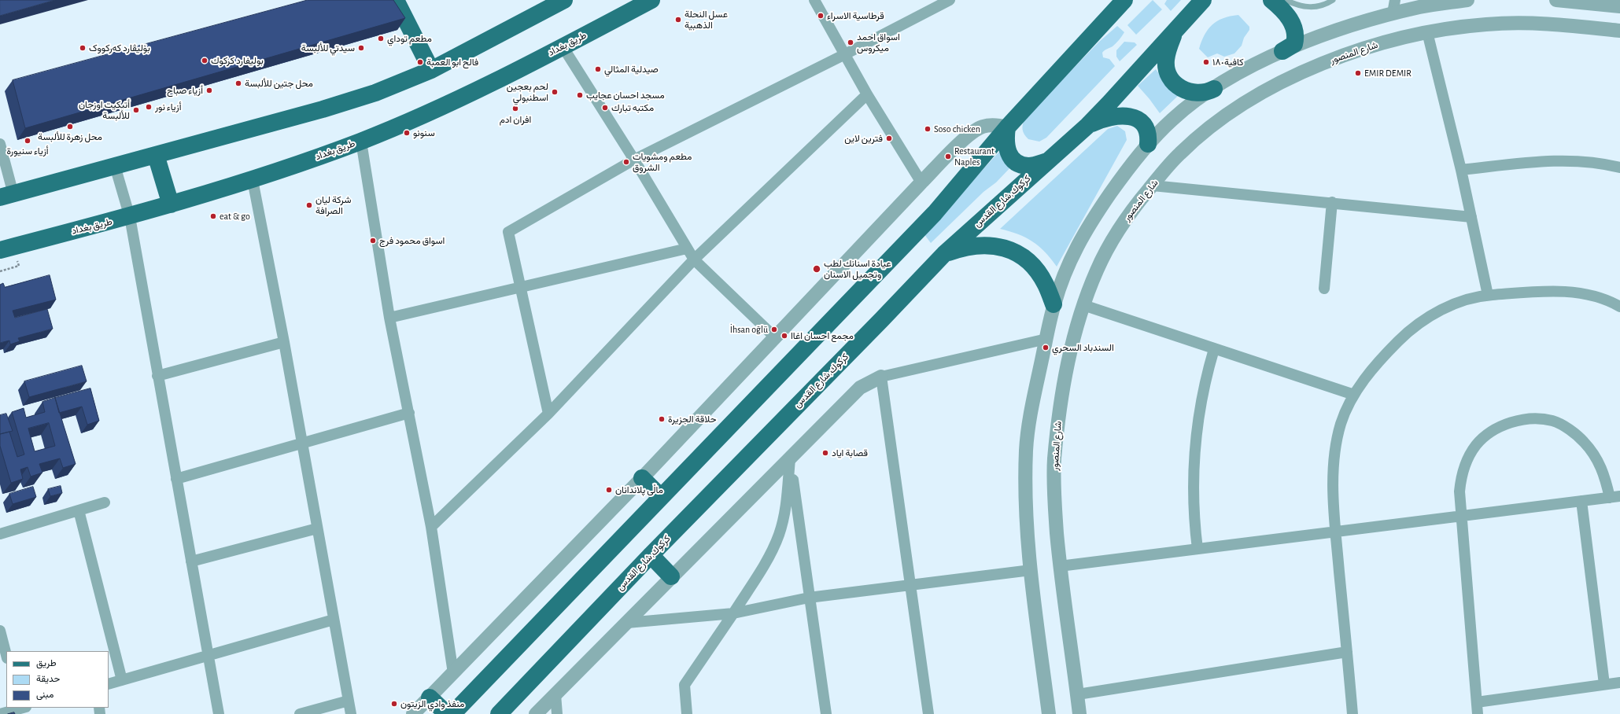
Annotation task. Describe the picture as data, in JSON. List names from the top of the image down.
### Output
{
  "streets": {
    "main road": ["طريق بغداد", "كركوك,شارع القدس"],
    "street": ["شارع المنصور"]
  },
  "places": [
    "قرطاسية الاسراء",
    "عسل النحلة الذهبية",
    "مطعم توداي",
    "اسواق احمد ميكروس",
    "بۆلیڤارد کەرکووک",
    "سيدتي للألبسة",
    "بوليفارد كركوك",
    "فالح ابو العمبة",
    "كافية١٨٠",
    "صيدلية المثالي",
    "EMIR DEMIR",
    "محل جتين للألبسة",
    "أزياء صباح",
    "لحم بعجين اسطنبولي",
    "مسجد احسان عجايب",
    "أزياء نور",
    "مكتبه تبارك",
    "افران ادم",
    "أتيكيت اوزجان للألبسة",
    "محل زهرة للألبسة",
    "Soso chicken",
    "سنونو",
    "فترين لاين",
    "أزياء سنيورة",
    "Restaurant Naples",
    "مطعم ومشويات الشروق",
    "شركة ليان الصرافة",
    "eat & go",
    "اسواق محمود فرج",
    "عيادة اسنانك لطب وتجميل الاسنان",
    "İhsan oğlü",
    "مجمع احسان اغاا",
    "السندباد السحري",
    "حلاقة الجزيرة",
    "قصابة اياد",
    "ماڵی پلاندانان",
    "منفذ وادي الزيتون"
  ],
  "legend": ["طريق", "حديقة", "مبنى"]
}
